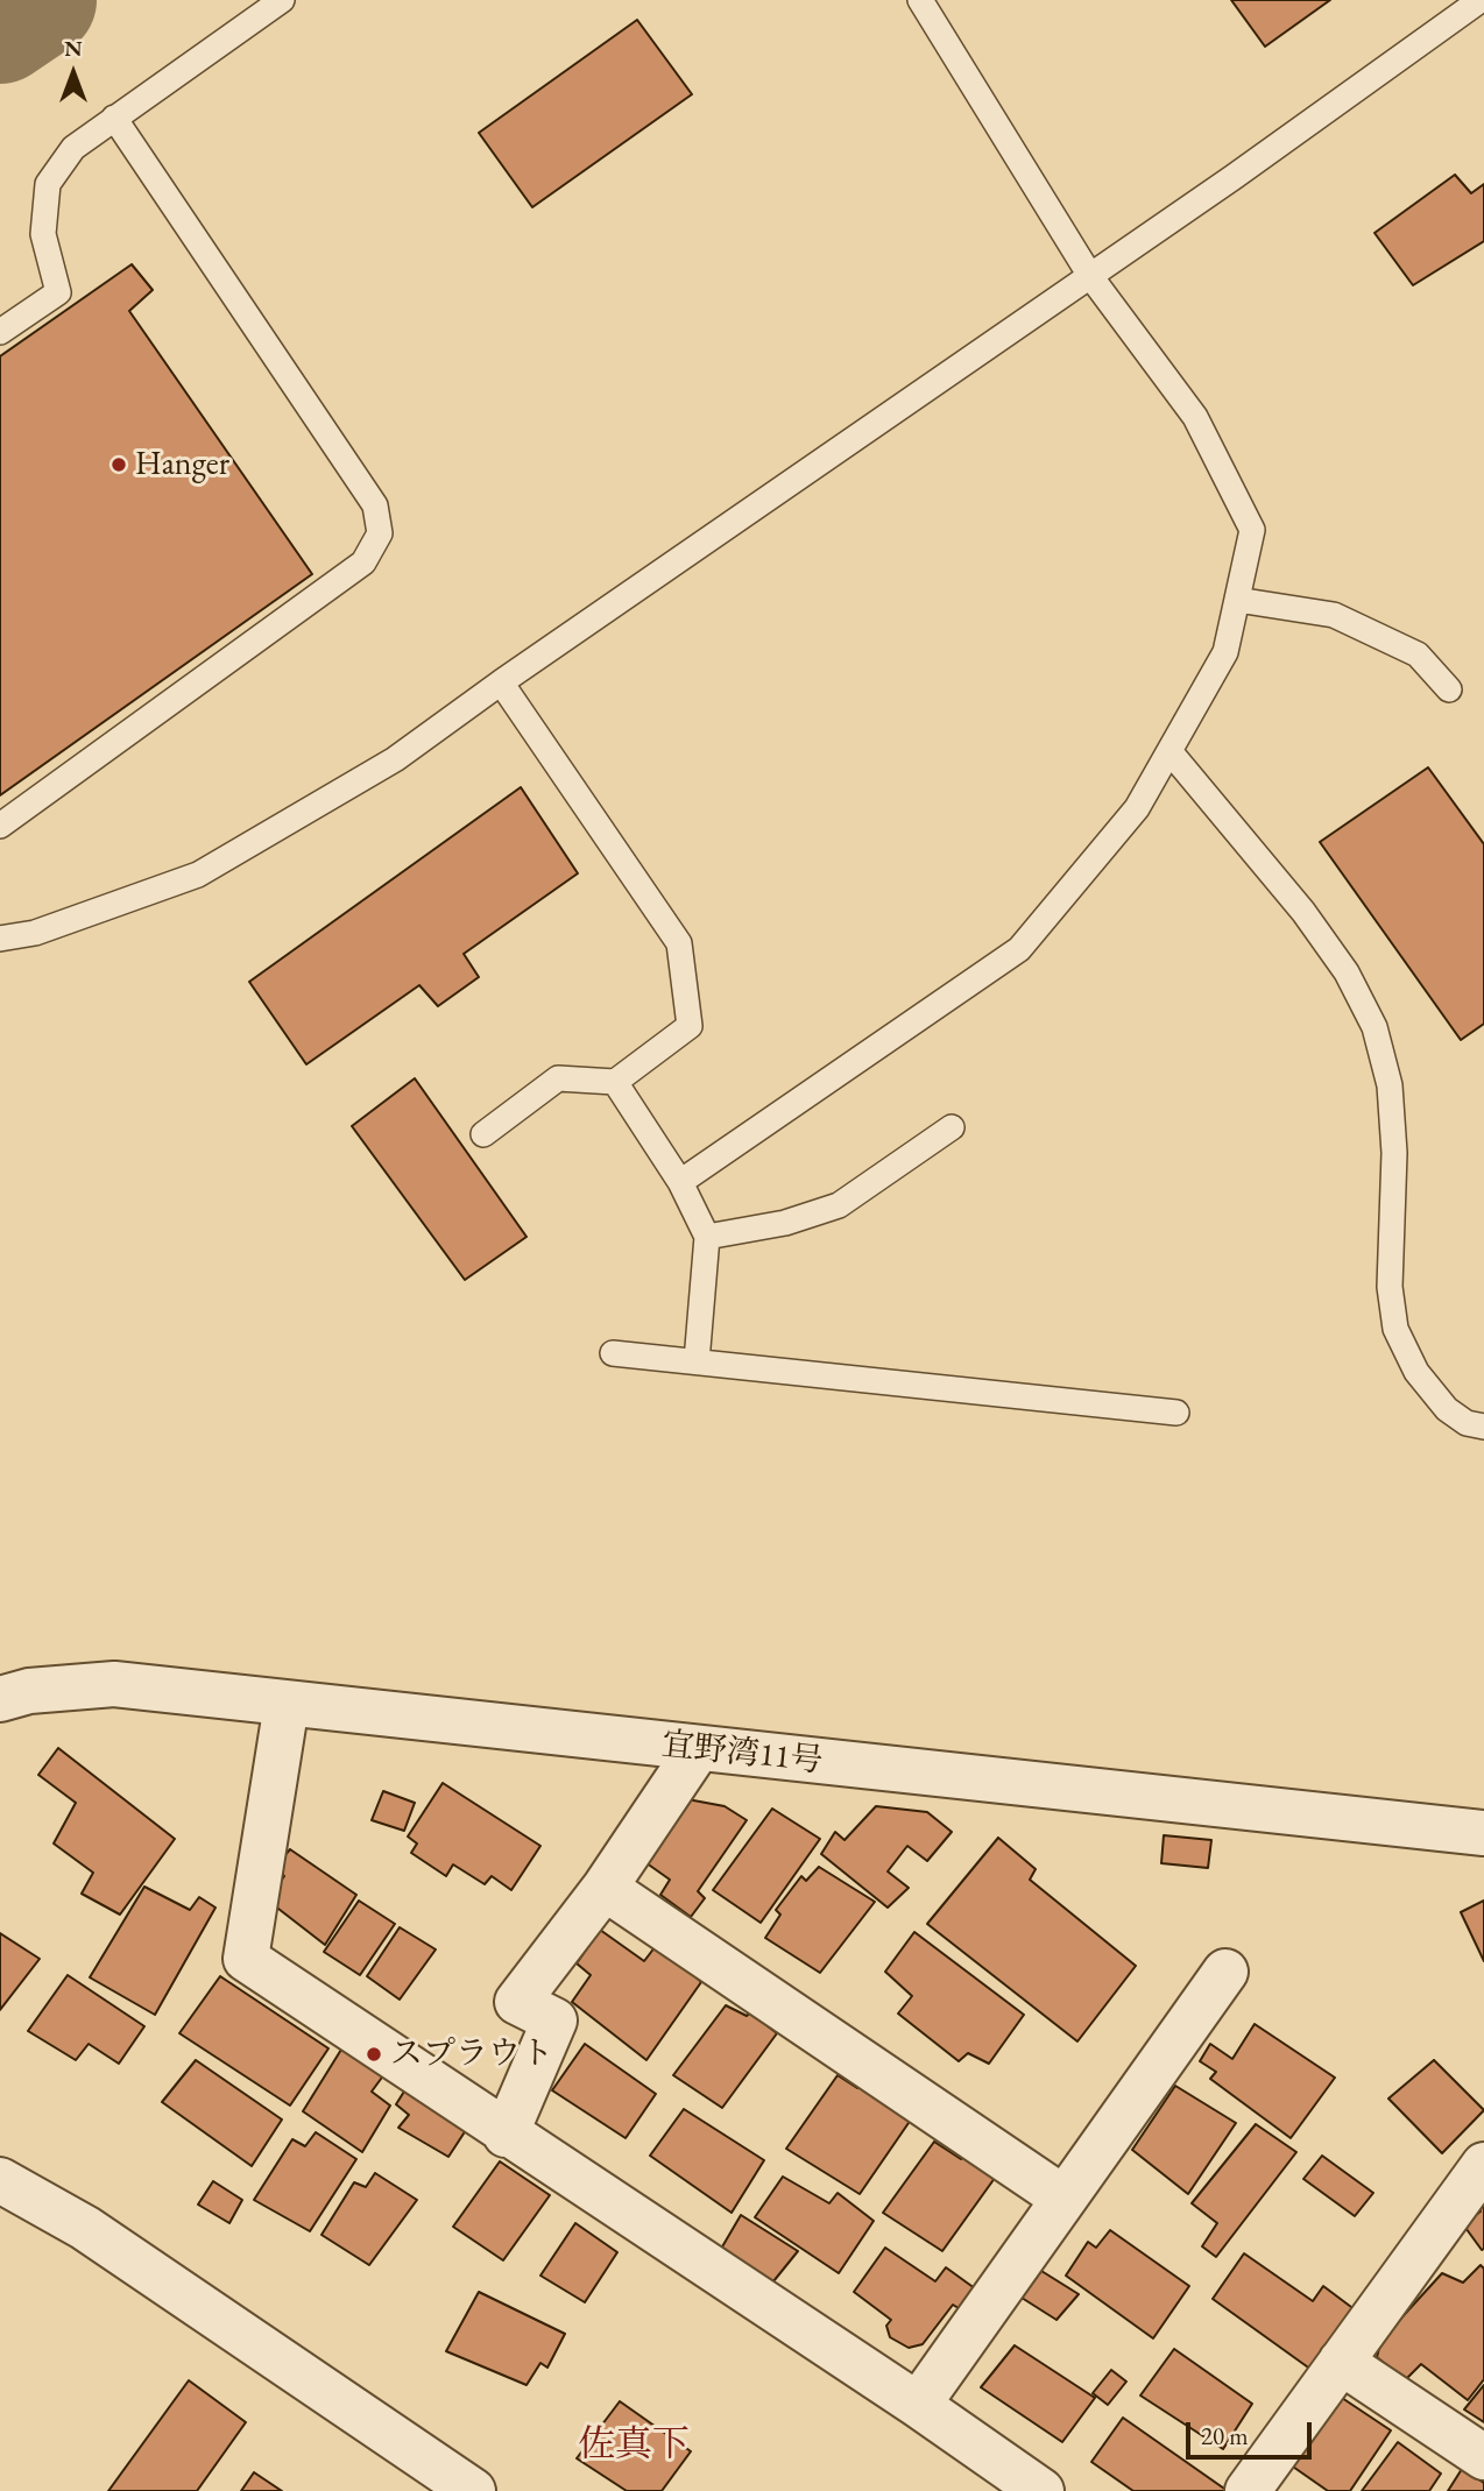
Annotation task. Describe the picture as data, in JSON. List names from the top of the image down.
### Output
{
  "streets": {
    "street": ["宜野湾11号"]
  },
  "districts": ["佐真下"],
  "places": ["Hanger", "スプラウト"],
  "scale_bar": "20 m",
  "north": "top"
}
